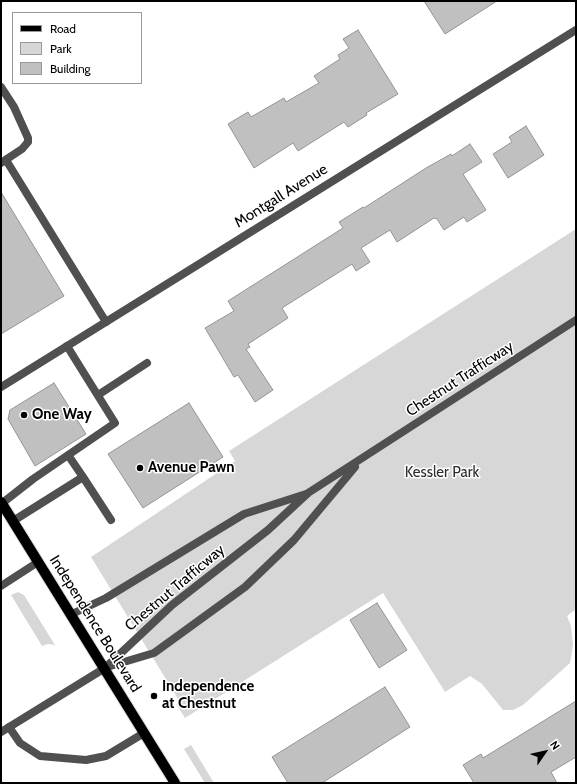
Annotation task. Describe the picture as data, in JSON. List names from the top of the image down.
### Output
{
  "streets": {
    "main road": ["Independence Boulevard"],
    "street": ["Montgall Avenue", "Chestnut Trafficway"]
  },
  "crossings": [
    ["Chestnut Trafficway", "Independence Boulevard"]
  ],
  "parks": ["Kessler Park"],
  "places": ["One Way", "Avenue Pawn", "Independence at Chestnut"],
  "legend": ["Road", "Park", "Building"],
  "north": "top right"
}
